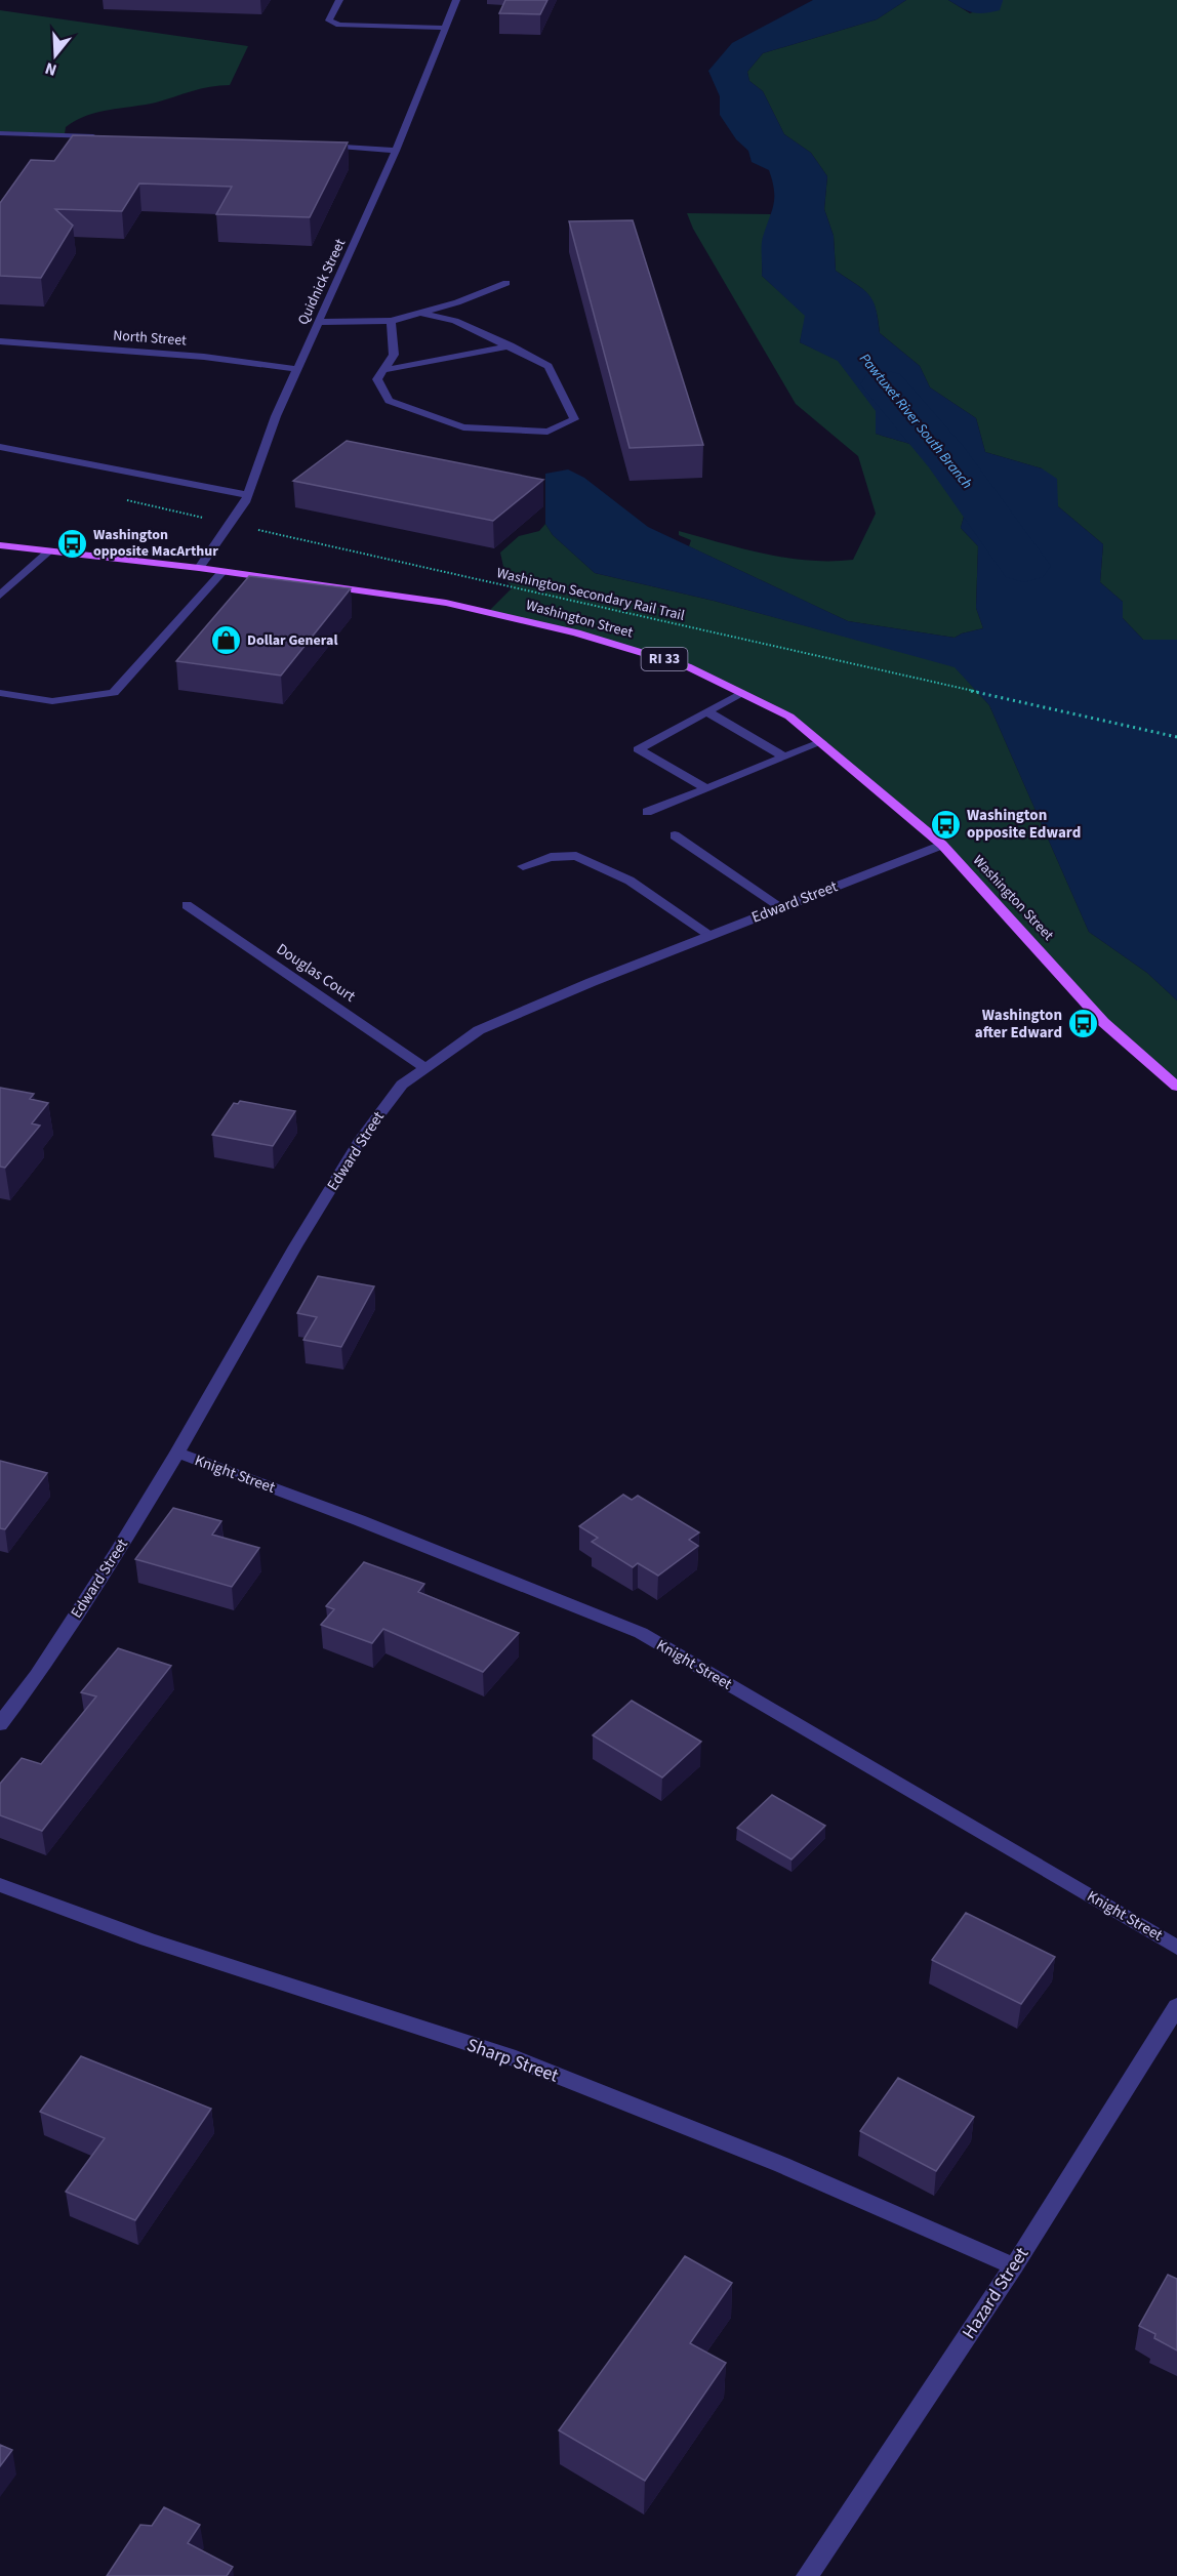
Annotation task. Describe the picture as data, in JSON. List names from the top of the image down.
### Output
{
  "streets": {
    "main road": ["Washington Street", "RI 33"],
    "street": [
      "Quidnick Street",
      "North Street",
      "Edward Street",
      "Douglas Court",
      "Knight Street",
      "Sharp Street",
      "Hazard Street"
    ],
    "path": ["Washington Secondary Rail Trail"]
  },
  "crossings": [
    ["Quidnick Street", "North Street"],
    ["Quidnick Street", "Washington Secondary Rail Trail"],
    ["Quidnick Street", "Washington Street"],
    ["Washington Street", "Edward Street"],
    ["Edward Street", "Douglas Court"],
    ["Edward Street", "Knight Street"],
    ["Sharp Street", "Hazard Street"]
  ],
  "water": ["Pawtuxet River South Branch"],
  "places": {
    "bus stop": ["Washington opposite MacArthur", "Washington opposite Edward", "Washington after Edward"],
    "shop": ["Dollar General"]
  },
  "north": "bottom"
}
